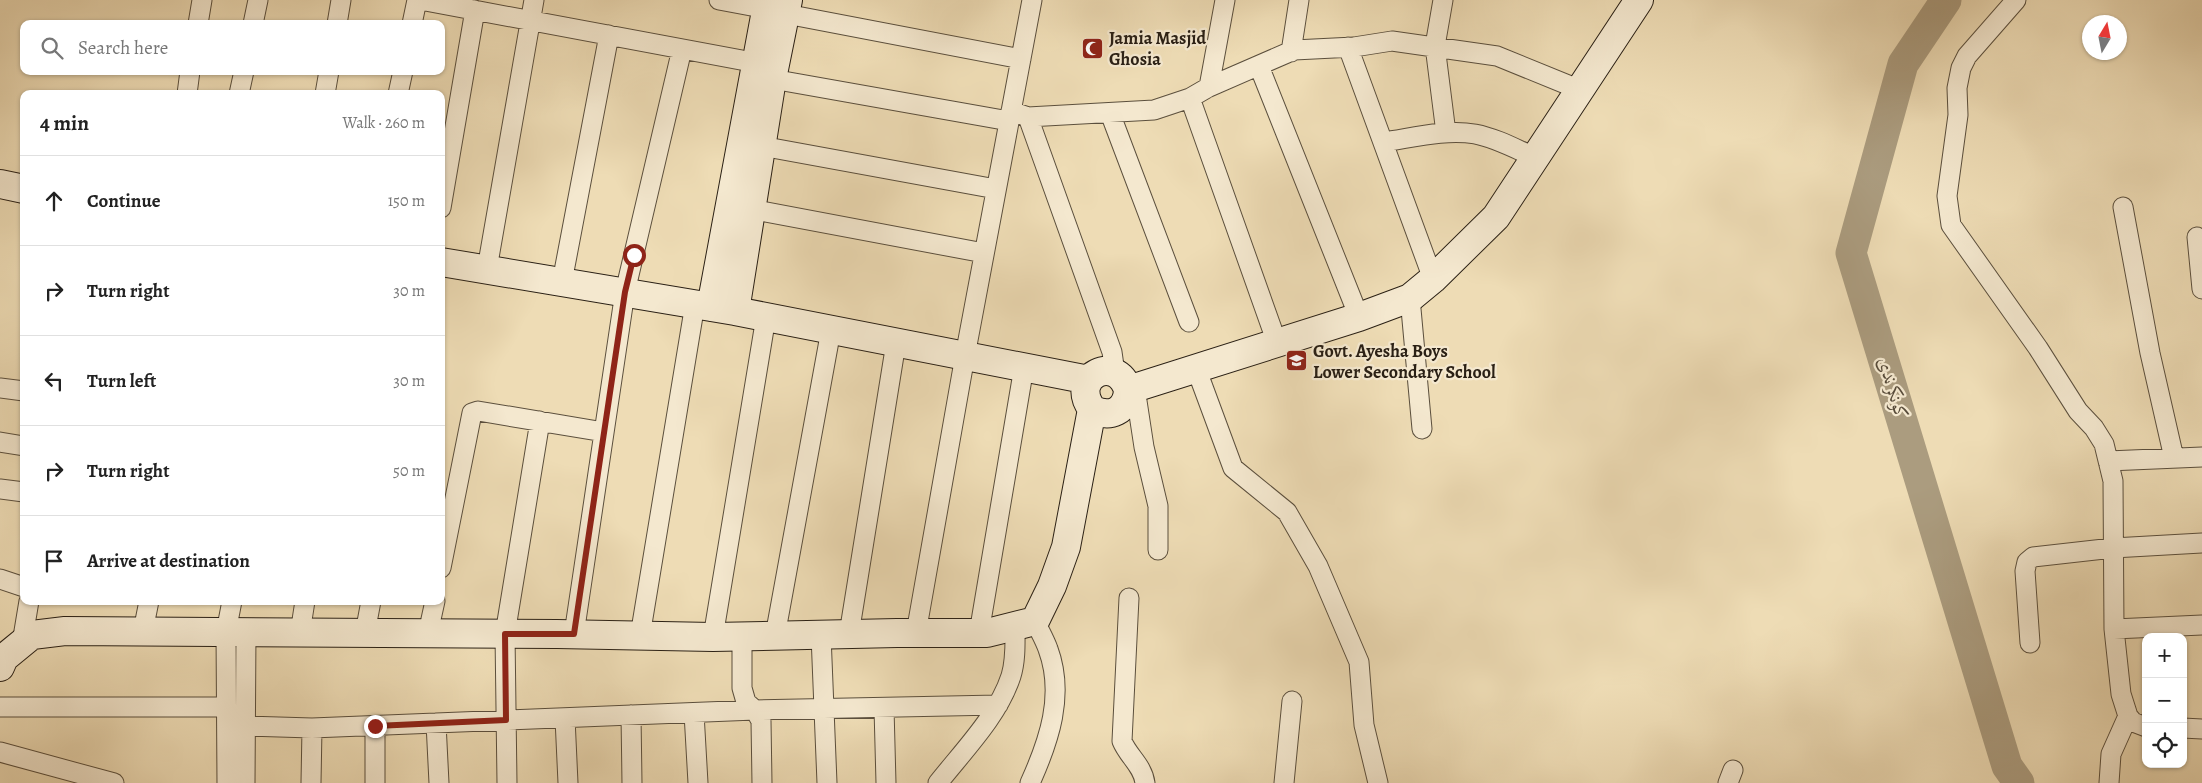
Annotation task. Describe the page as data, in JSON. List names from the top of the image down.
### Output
{
  "water": ["کونکر ندی"],
  "places": {
    "mosque": ["Jamia Masjid Ghosia"],
    "school or university": ["Govt. Ayesha Boys Lower Secondary School"]
  },
  "north": "top",
  "page": {
    "search": "Search here",
    "heading": ["4 min", "Walk · 260 m"],
    "list": [
      ["Continue", "150 m"],
      ["Turn right", "30 m"],
      ["Turn left", "30 m"],
      ["Turn right", "50 m"],
      "Arrive at destination"
    ],
    "map_buttons": ["+", "−"]
  }
}
